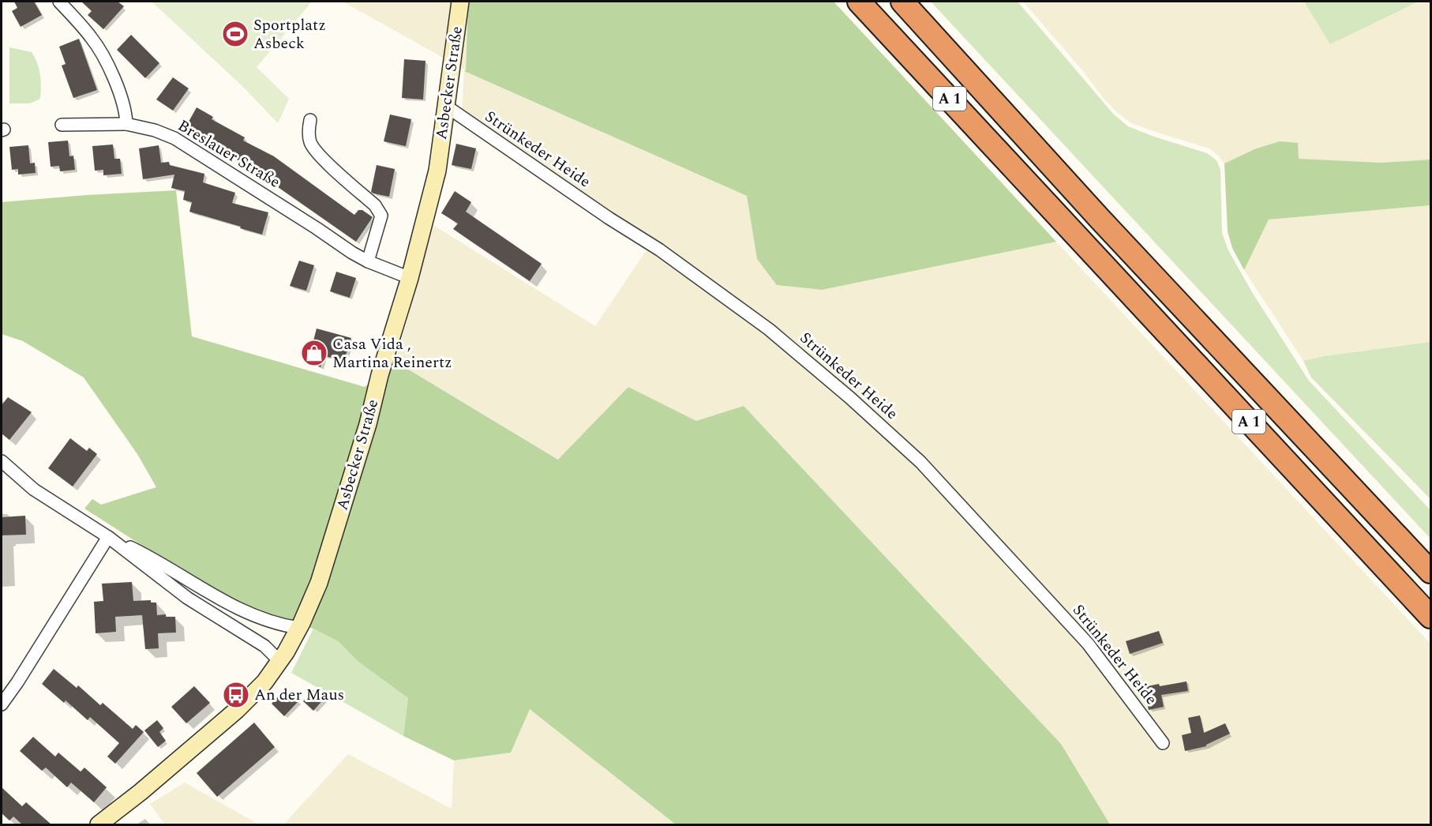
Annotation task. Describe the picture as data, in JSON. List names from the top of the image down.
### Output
{
  "streets": {
    "highway": ["A 1"],
    "main road": ["Asbecker Straße"],
    "street": ["Strünkeder Heide", "Breslauer Straße"]
  },
  "crossings": [
    ["Asbecker Straße", "Strünkeder Heide"],
    ["Asbecker Straße", "Breslauer Straße"]
  ],
  "places": {
    "sports": ["Sportplatz Asbeck"],
    "shop": ["Casa Vida , Martina Reinertz"],
    "bus stop": ["An der Maus"]
  }
}
